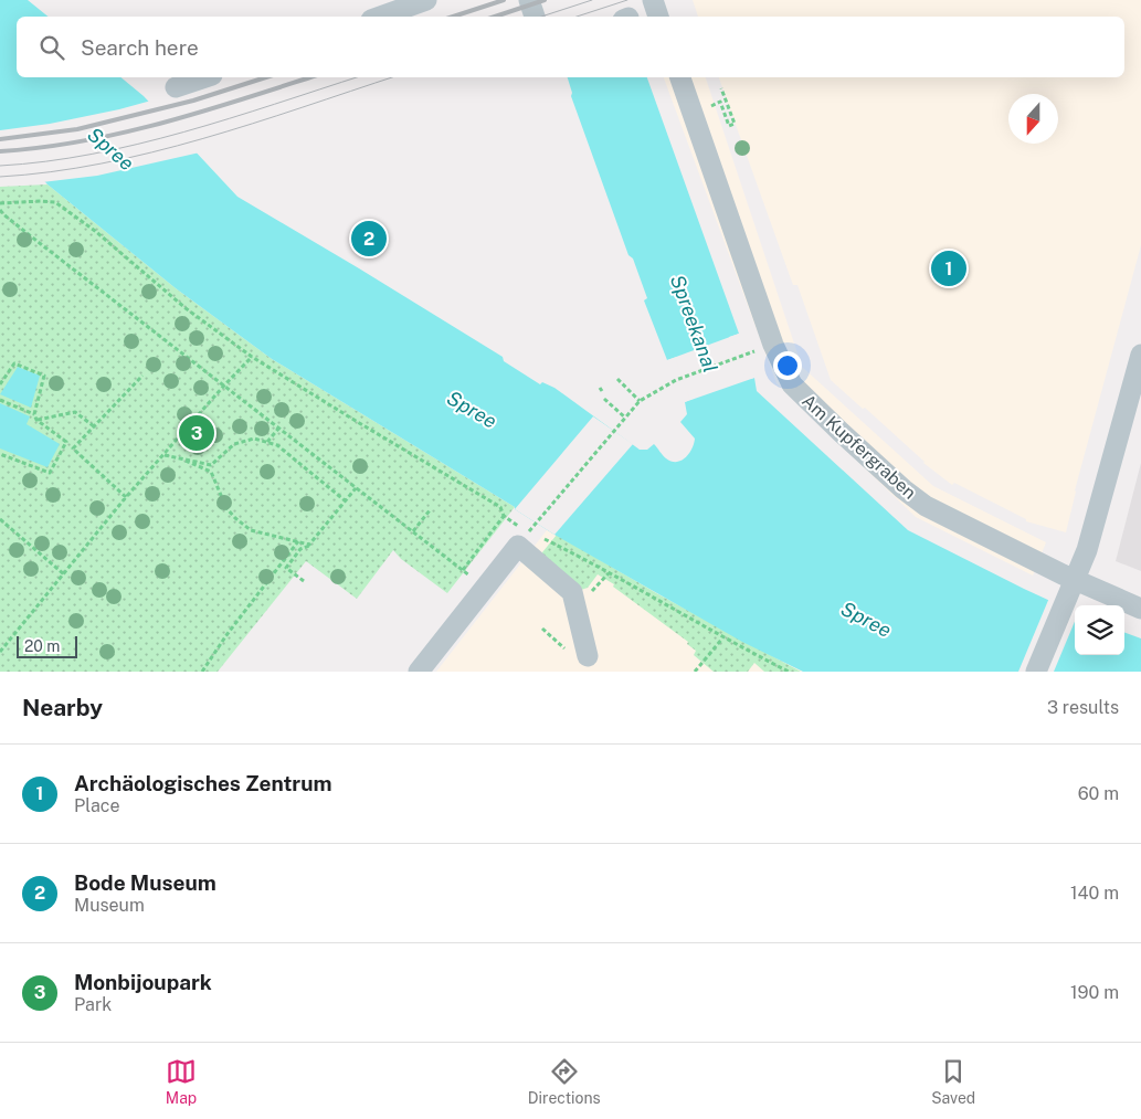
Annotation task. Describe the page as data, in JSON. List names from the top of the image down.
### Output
{
  "streets": {
    "street": ["Am Kupfergraben"]
  },
  "water": ["Spree", "Spreekanal"],
  "scale_bar": "20 m",
  "north": "bottom",
  "page": {
    "search": "Search here",
    "pins": ["2", "1", "3"],
    "scale": "20 m",
    "heading": ["Nearby", "3 results"],
    "list": [
      {
        "mark": "1",
        "name": "Archäologisches Zentrum",
        "note": "Place",
        "value": "60 m"
      },
      {
        "mark": "2",
        "name": "Bode Museum",
        "note": "Museum",
        "value": "140 m"
      },
      {
        "mark": "3",
        "name": "Monbijoupark",
        "note": "Park",
        "value": "190 m"
      }
    ],
    "nav": ["Map", "Directions", "Saved"]
  }
}
